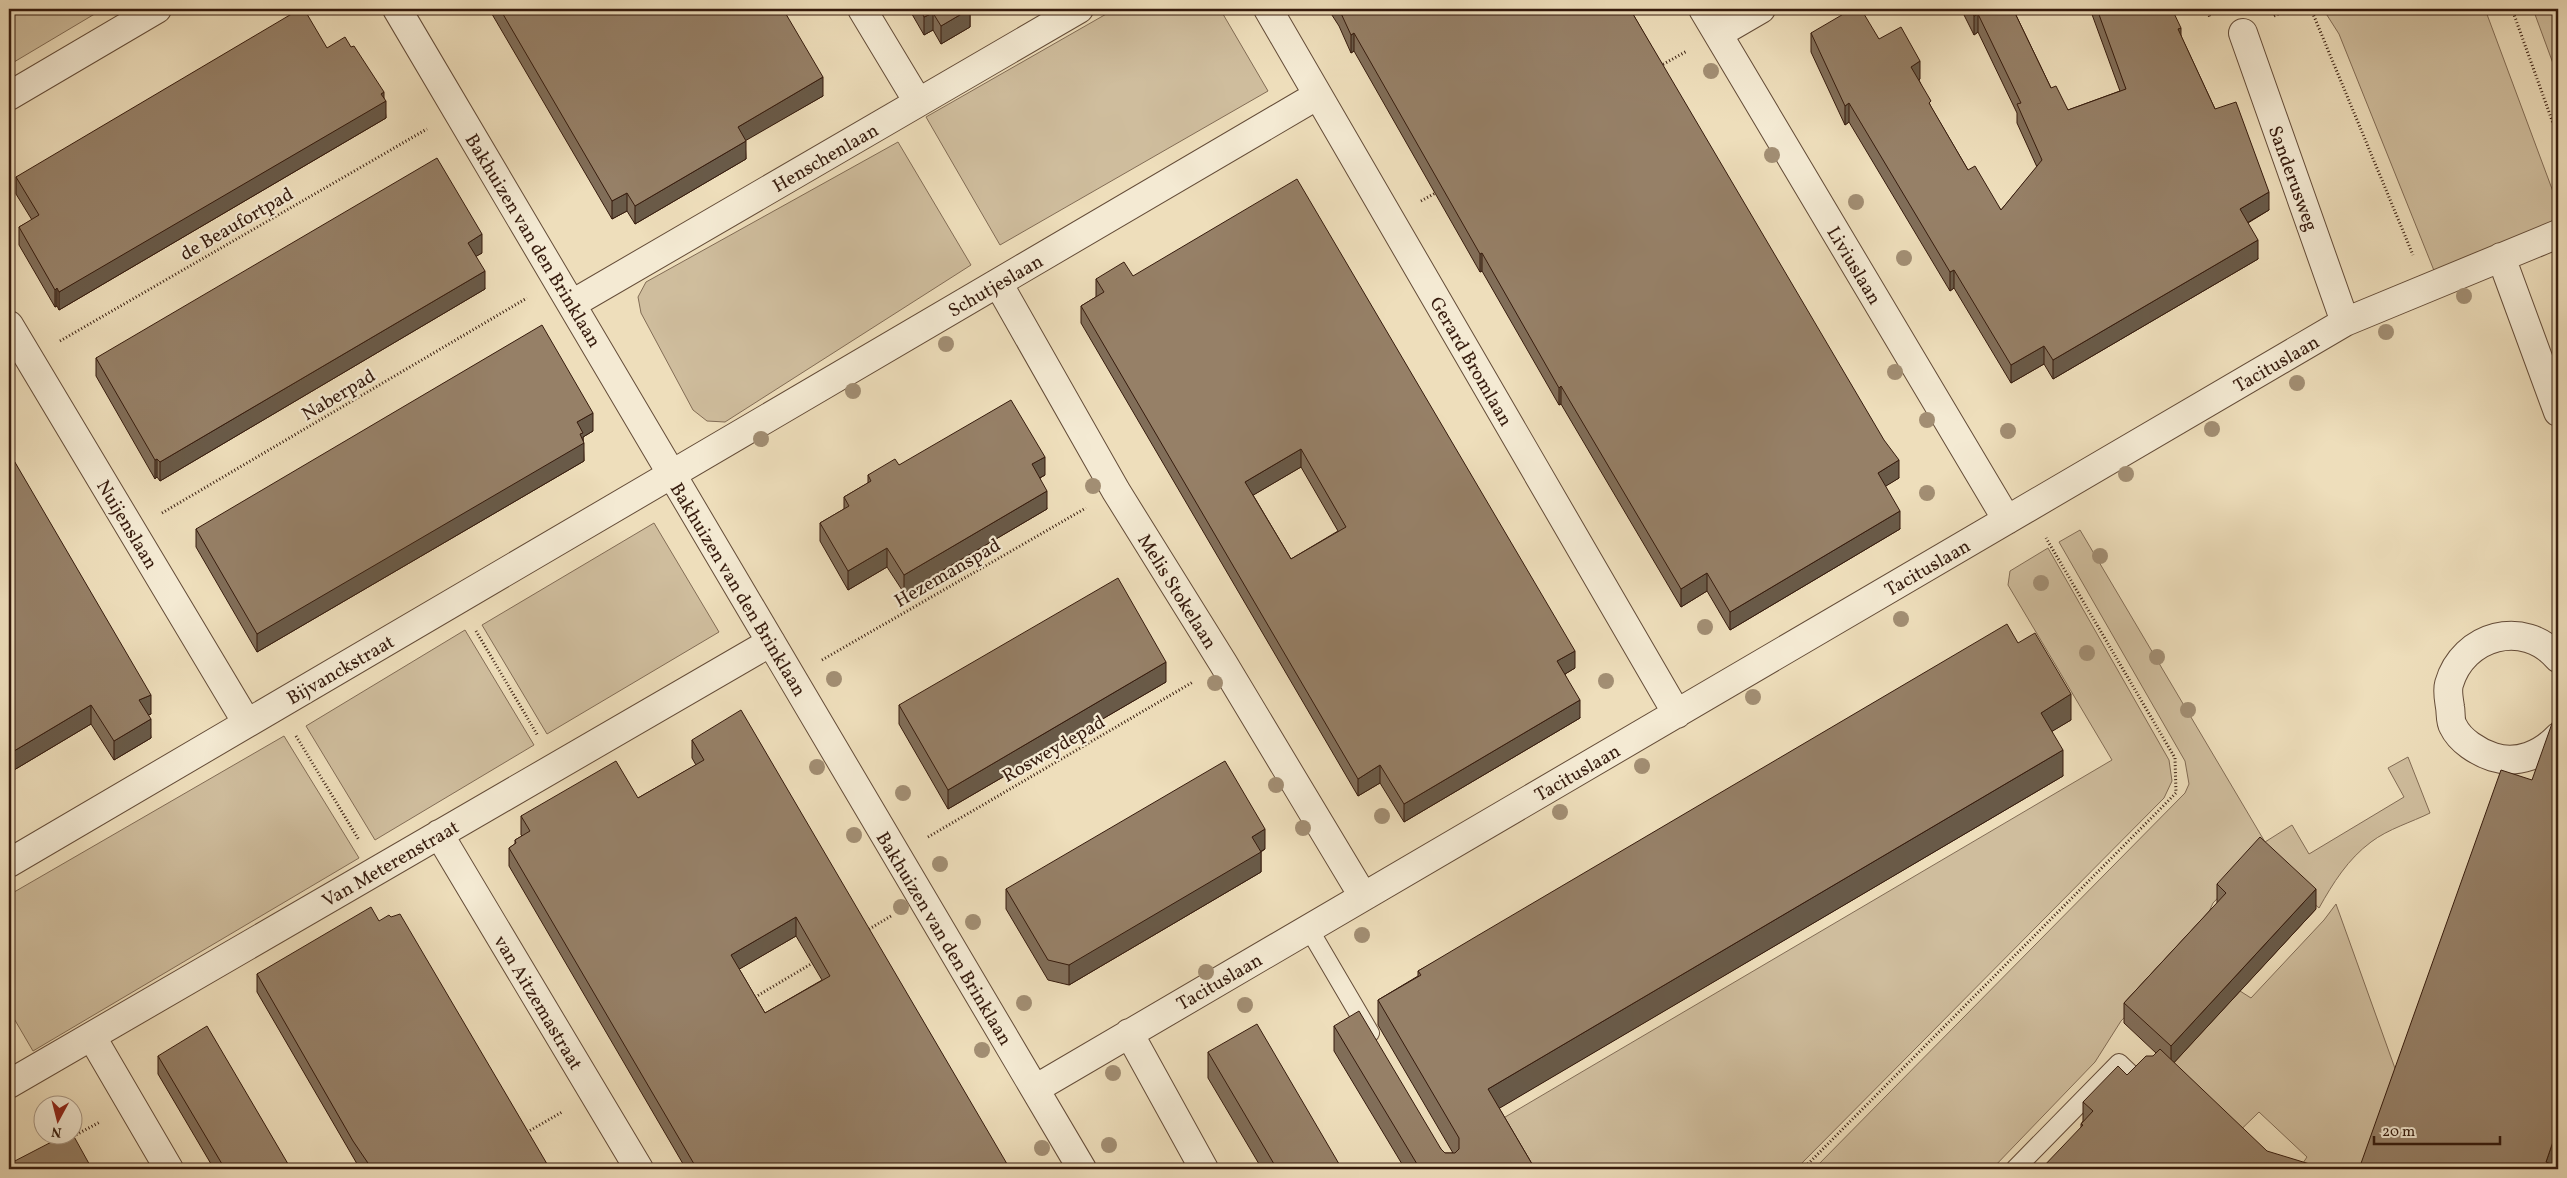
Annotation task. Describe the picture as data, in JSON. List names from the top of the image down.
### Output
{
  "streets": {
    "street": [
      "Henschenlaan",
      "Sanderusweg",
      "Bakhuizen van den Brinklaan",
      "Liviuslaan",
      "Schutjeslaan",
      "Gerard Bromlaan",
      "Tacituslaan",
      "Nuijenslaan",
      "Melis Stokelaan",
      "Bijvanckstraat",
      "Van Meterenstraat",
      "van Aitzemastraat"
    ],
    "path": [
      "de Beaufortpad",
      "Naberpad",
      "Hezemanspad",
      "Rosweydepad"
    ]
  },
  "crossings": [
    ["Henschenlaan", "Bakhuizen van den Brinklaan"],
    ["Sanderusweg", "Tacituslaan"],
    ["de Beaufortpad", "Bakhuizen van den Brinklaan"],
    ["de Beaufortpad", "Nuijenslaan"],
    ["Bakhuizen van den Brinklaan", "Schutjeslaan"],
    ["Bakhuizen van den Brinklaan", "Tacituslaan"],
    ["Bakhuizen van den Brinklaan", "Naberpad"],
    ["Bakhuizen van den Brinklaan", "Hezemanspad"],
    ["Bakhuizen van den Brinklaan", "Bijvanckstraat"],
    ["Bakhuizen van den Brinklaan", "Rosweydepad"],
    ["Bakhuizen van den Brinklaan", "Van Meterenstraat"],
    ["Liviuslaan", "Tacituslaan"],
    ["Schutjeslaan", "Gerard Bromlaan"],
    ["Schutjeslaan", "Melis Stokelaan"],
    ["Schutjeslaan", "Bijvanckstraat"],
    ["Gerard Bromlaan", "Tacituslaan"],
    ["Tacituslaan", "Melis Stokelaan"],
    ["Naberpad", "Nuijenslaan"],
    ["Nuijenslaan", "Bijvanckstraat"],
    ["Hezemanspad", "Melis Stokelaan"],
    ["Melis Stokelaan", "Rosweydepad"],
    ["Van Meterenstraat", "van Aitzemastraat"]
  ],
  "scale_bar": "20 m",
  "north": "bottom"
}
